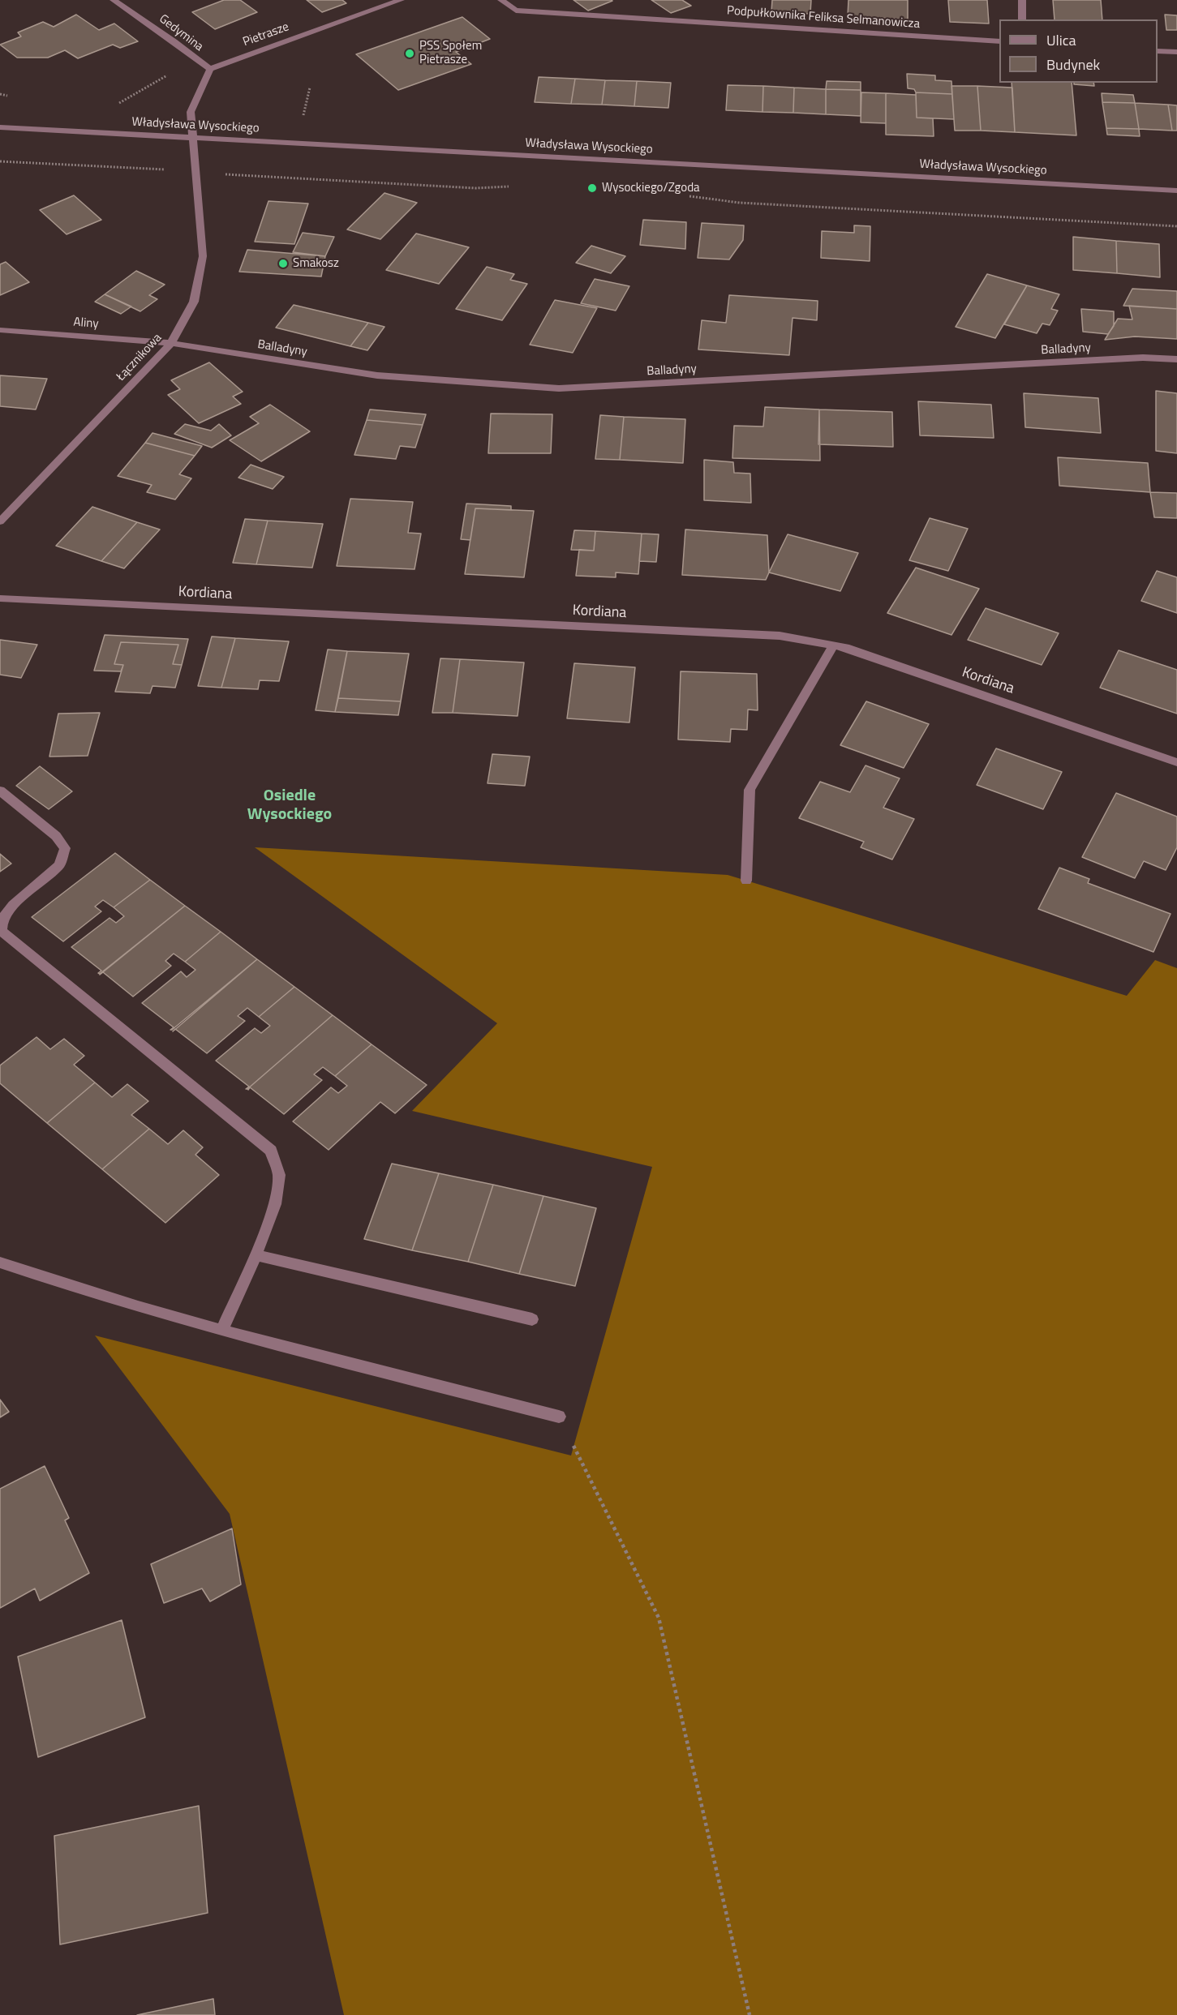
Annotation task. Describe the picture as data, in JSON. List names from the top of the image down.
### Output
{
  "streets": {
    "street": [
      "Podpułkownika Feliksa Selmanowicza",
      "Gedymina",
      "Pietrasze",
      "Władysława Wysockiego",
      "Aliny",
      "Balladyny",
      "Łącznikowa",
      "Kordiana"
    ]
  },
  "crossings": [
    ["Gedymina", "Pietrasze"],
    ["Władysława Wysockiego", "Łącznikowa"],
    ["Aliny", "Balladyny"],
    ["Aliny", "Łącznikowa"],
    ["Balladyny", "Łącznikowa"]
  ],
  "districts": ["Osiedle Wysockiego"],
  "places": ["PSS Społem Pietrasze", "Wysockiego/Zgoda", "Smakosz"],
  "legend": ["Ulica", "Budynek"]
}
